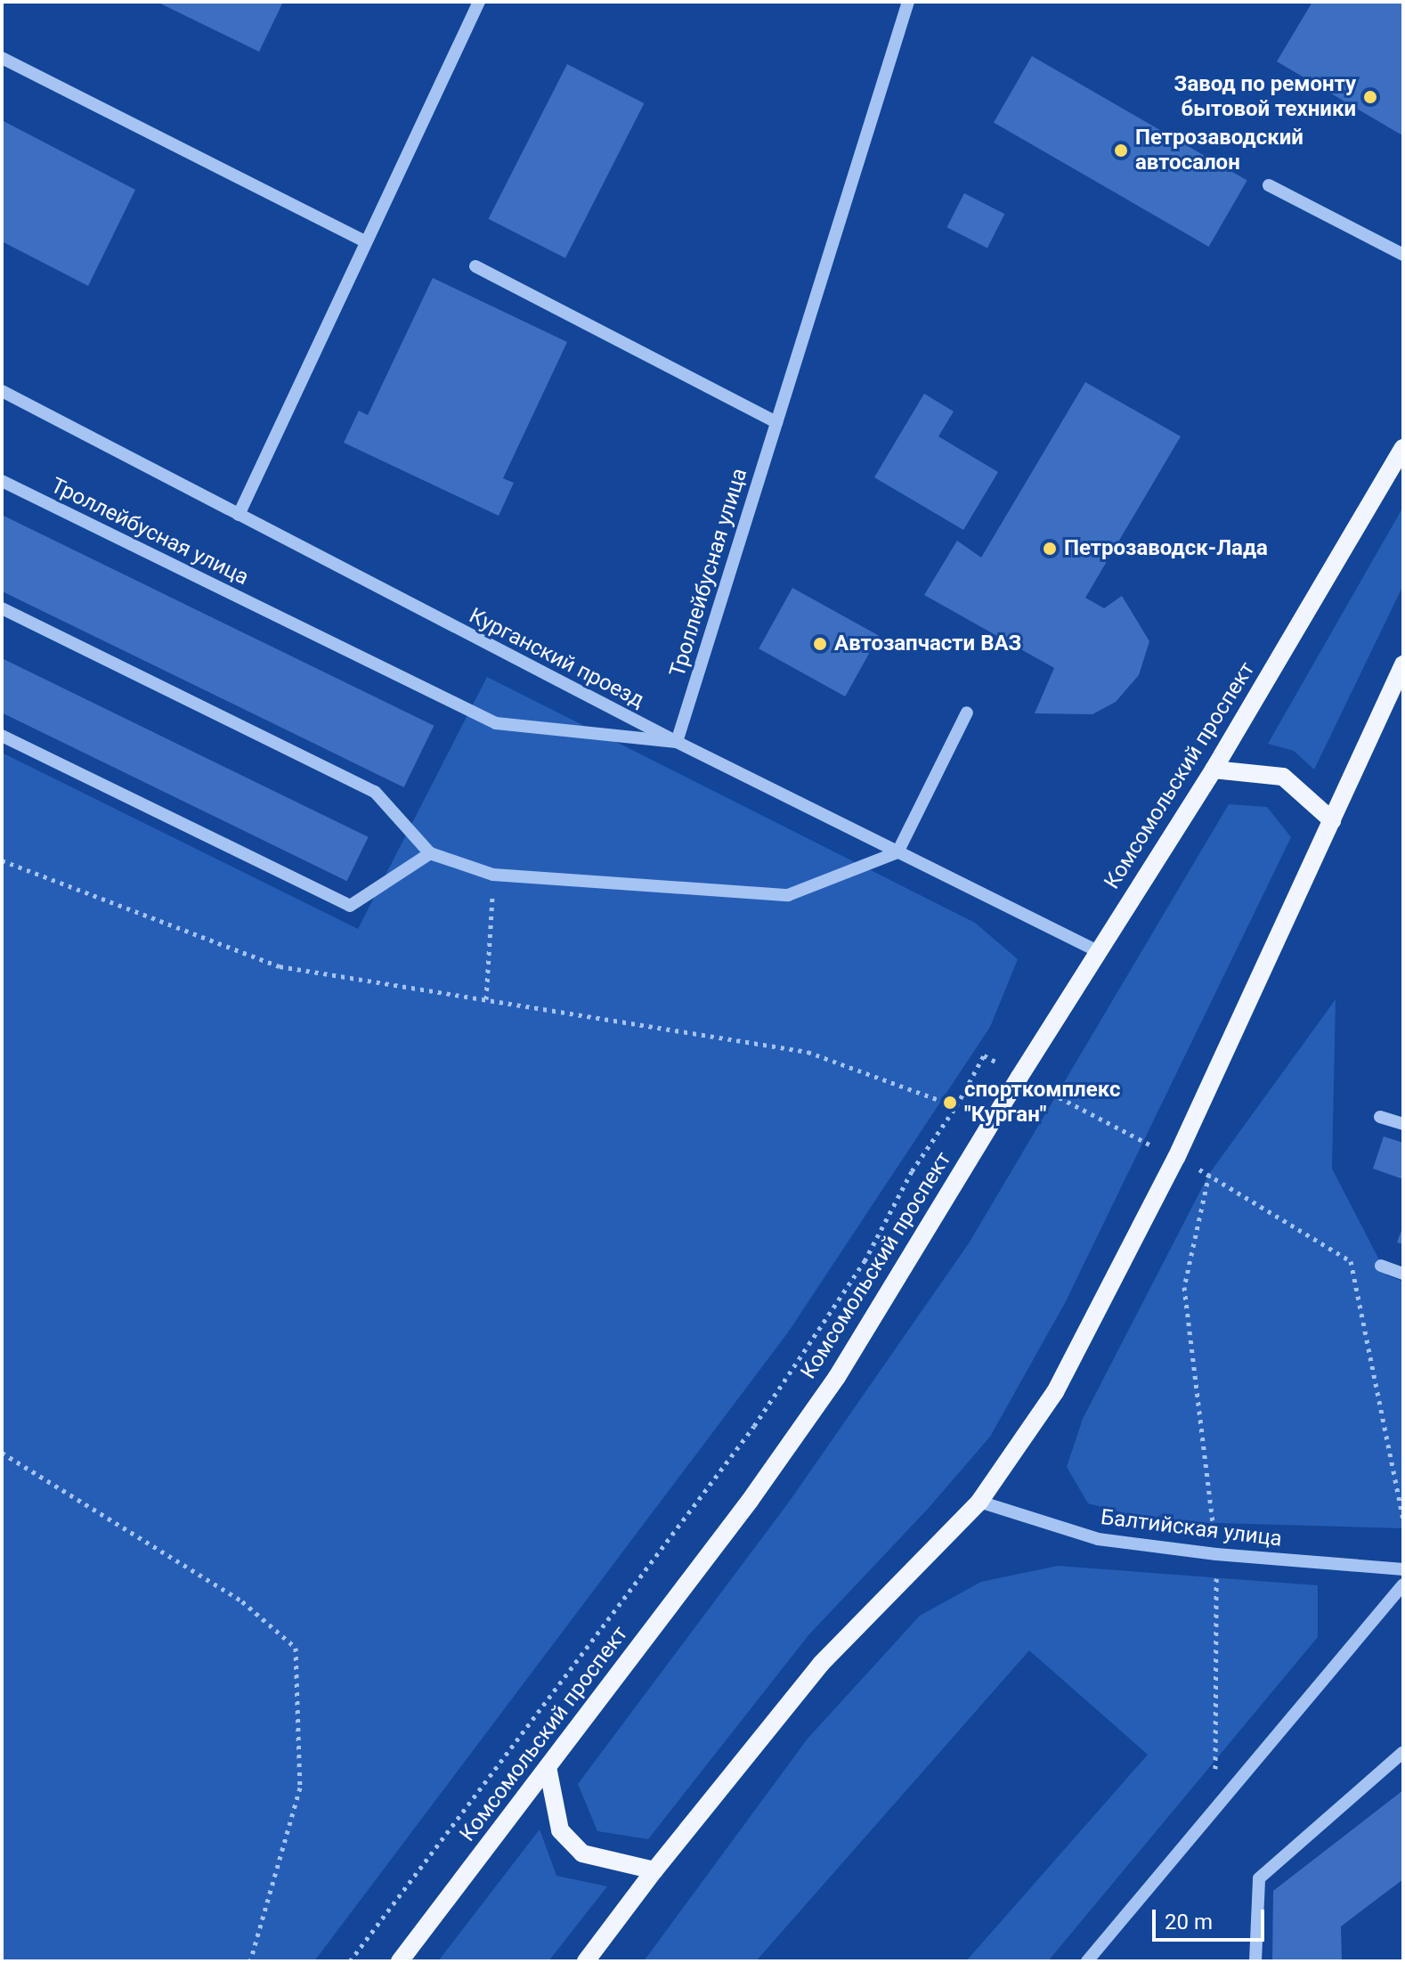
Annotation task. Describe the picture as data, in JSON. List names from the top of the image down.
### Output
{
  "streets": {
    "main road": ["Комсомольский проспект"],
    "street": ["Троллейбусная улица", "Курганский проезд", "Балтийская улица"]
  },
  "crossings": [
    ["Троллейбусная улица", "Курганский проезд"],
    ["Курганский проезд", "Комсомольский проспект"]
  ],
  "places": [
    "Завод по ремонту бытовой техники",
    "Петрозаводский автосалон",
    "Петрозаводск-Лада",
    "Автозапчасти ВАЗ",
    "спорткомплекс \"Курган\""
  ],
  "scale_bar": "20 m"
}
